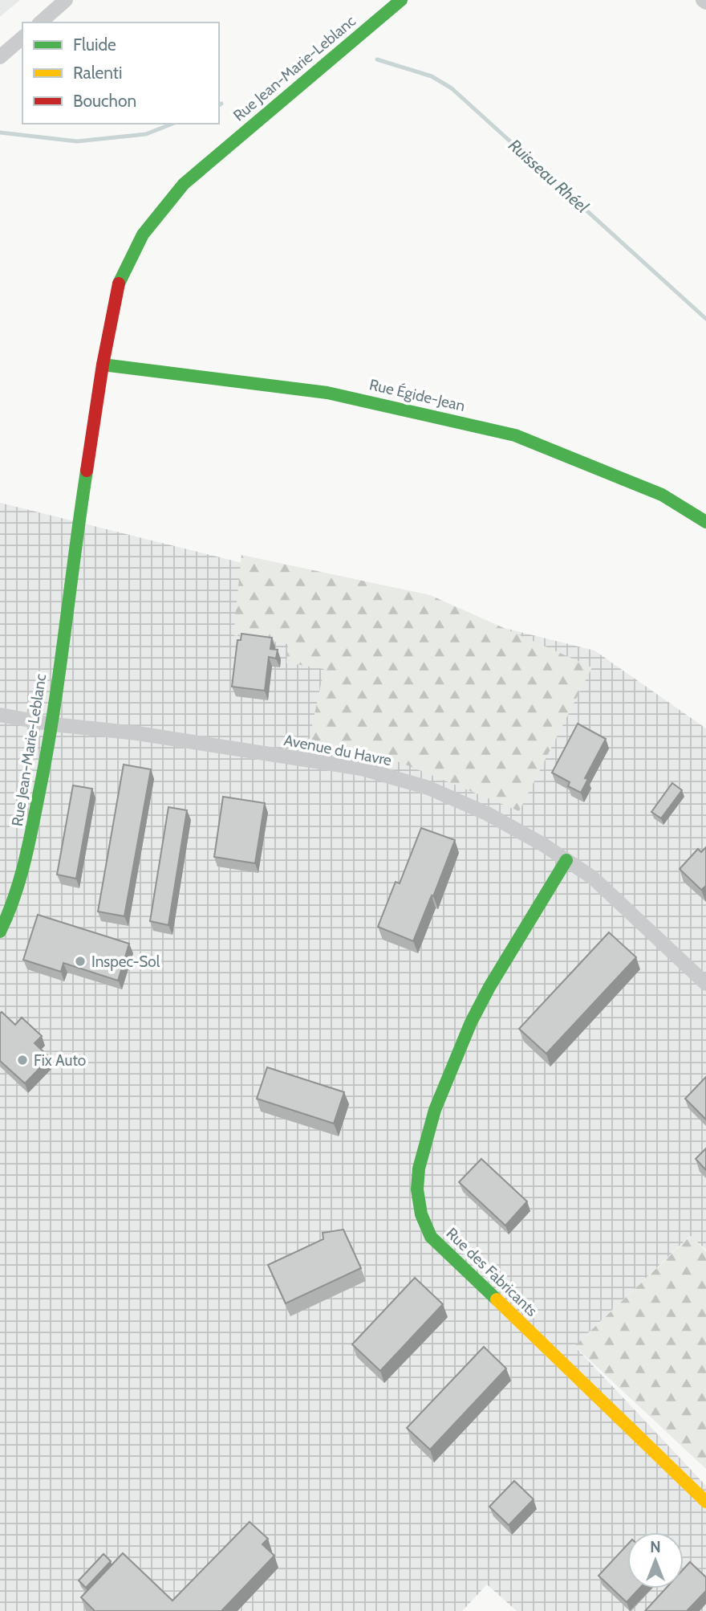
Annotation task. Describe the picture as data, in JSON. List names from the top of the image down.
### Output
{
  "streets": {
    "street": [
      "Rue Jean-Marie-Leblanc",
      "Rue Égide-Jean",
      "Avenue du Havre",
      "Rue des Fabricants"
    ]
  },
  "crossings": [
    ["Rue Jean-Marie-Leblanc", "Rue Égide-Jean"],
    ["Rue Jean-Marie-Leblanc", "Avenue du Havre"],
    ["Avenue du Havre", "Rue des Fabricants"]
  ],
  "water": ["Ruisseau Rhéel"],
  "places": ["Inspec-Sol", "Fix Auto"],
  "legend": ["Fluide", "Ralenti", "Bouchon"],
  "north": "top"
}
